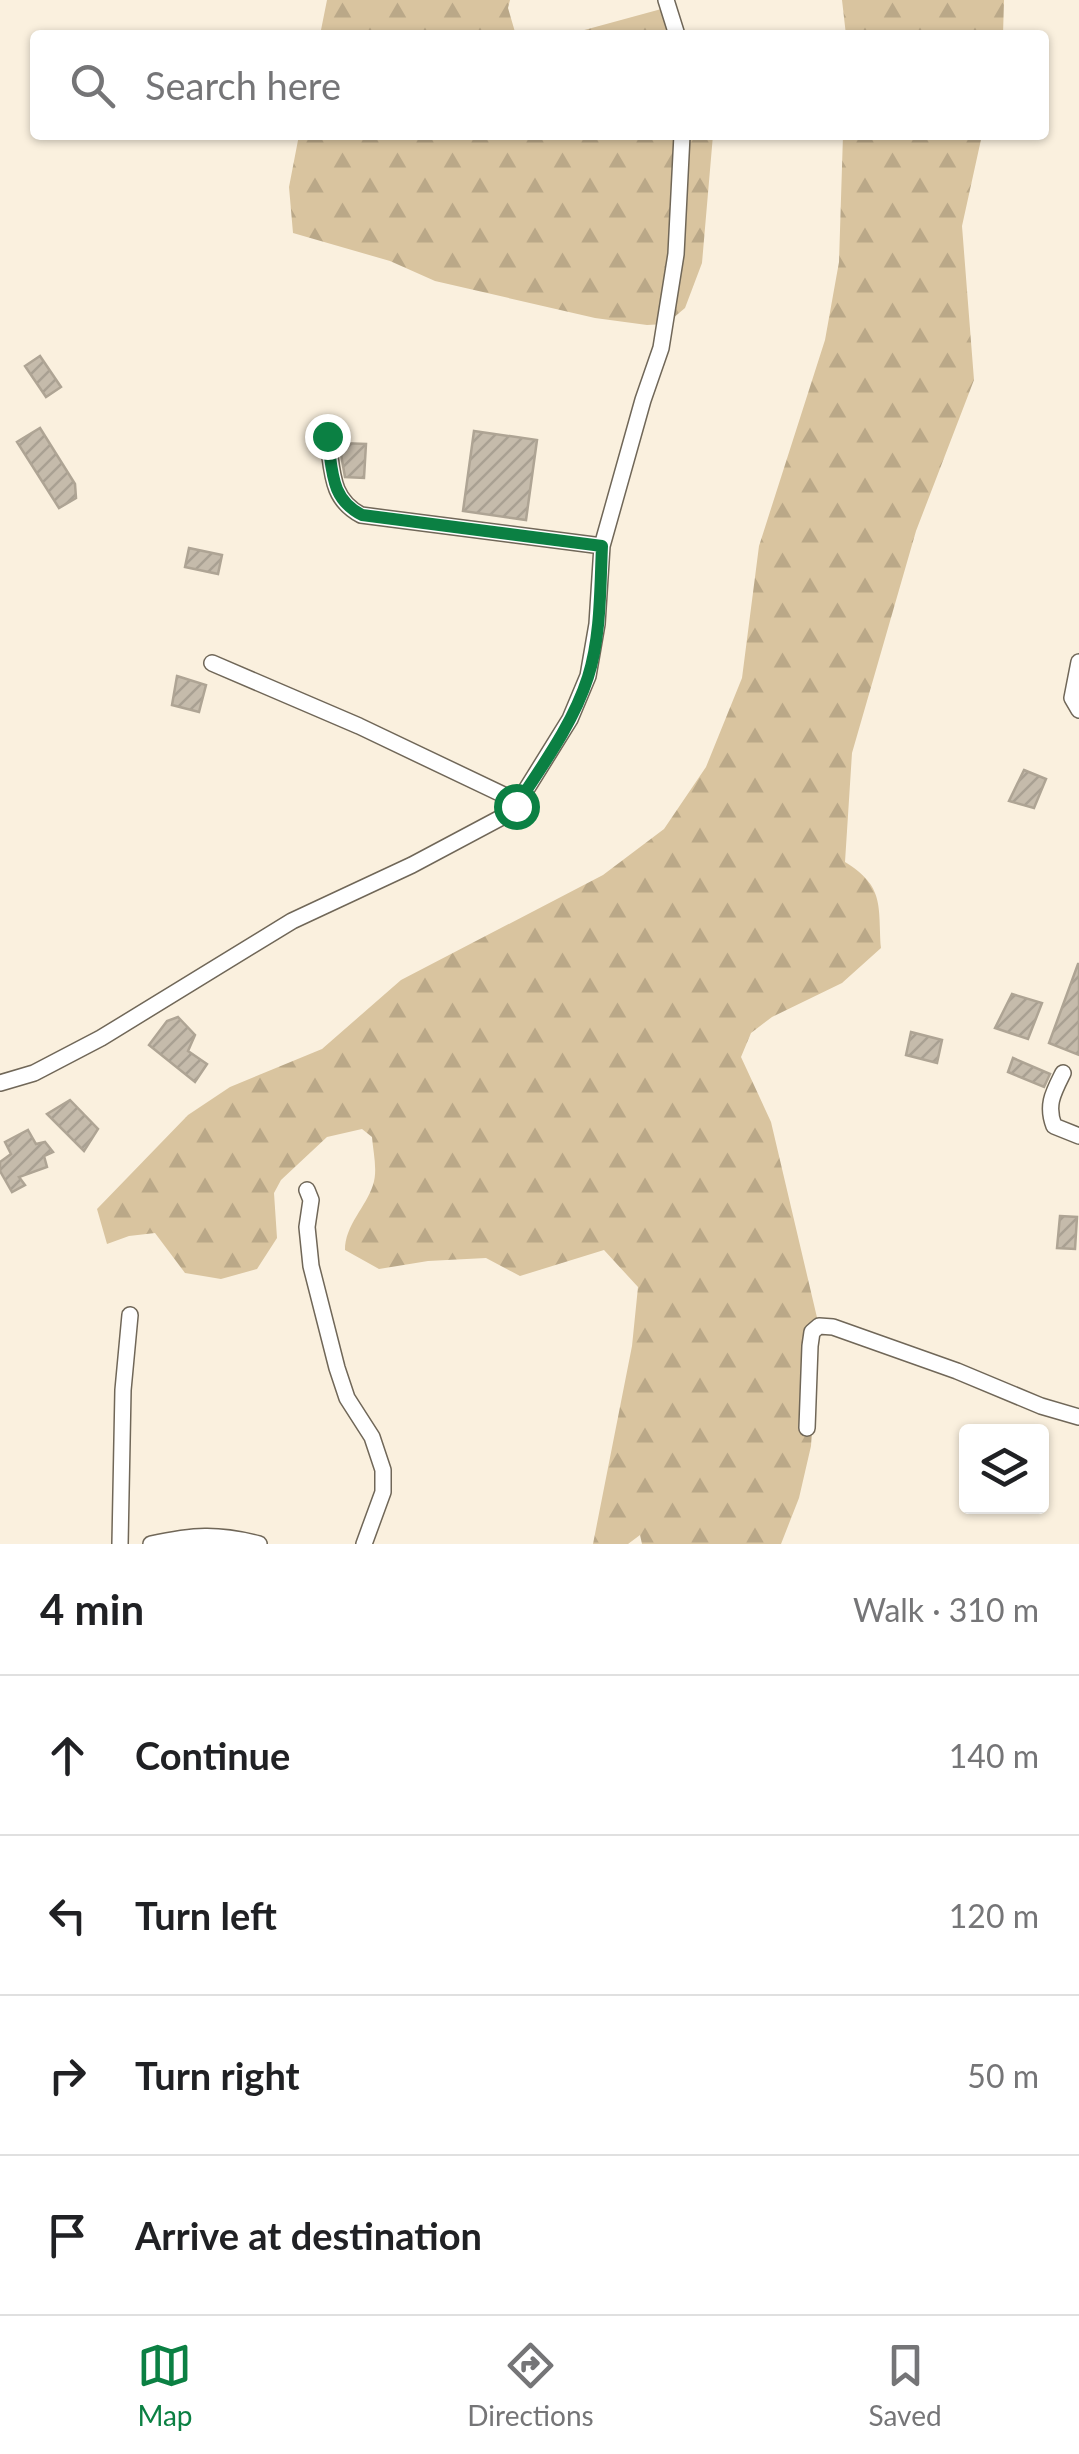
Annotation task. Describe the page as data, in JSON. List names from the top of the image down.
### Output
{
  "page": {
    "search": "Search here",
    "heading": ["4 min", "Walk · 310 m"],
    "list": [
      ["Continue", "140 m"],
      ["Turn left", "120 m"],
      ["Turn right", "50 m"],
      "Arrive at destination"
    ],
    "nav": ["Map", "Directions", "Saved"]
  }
}
